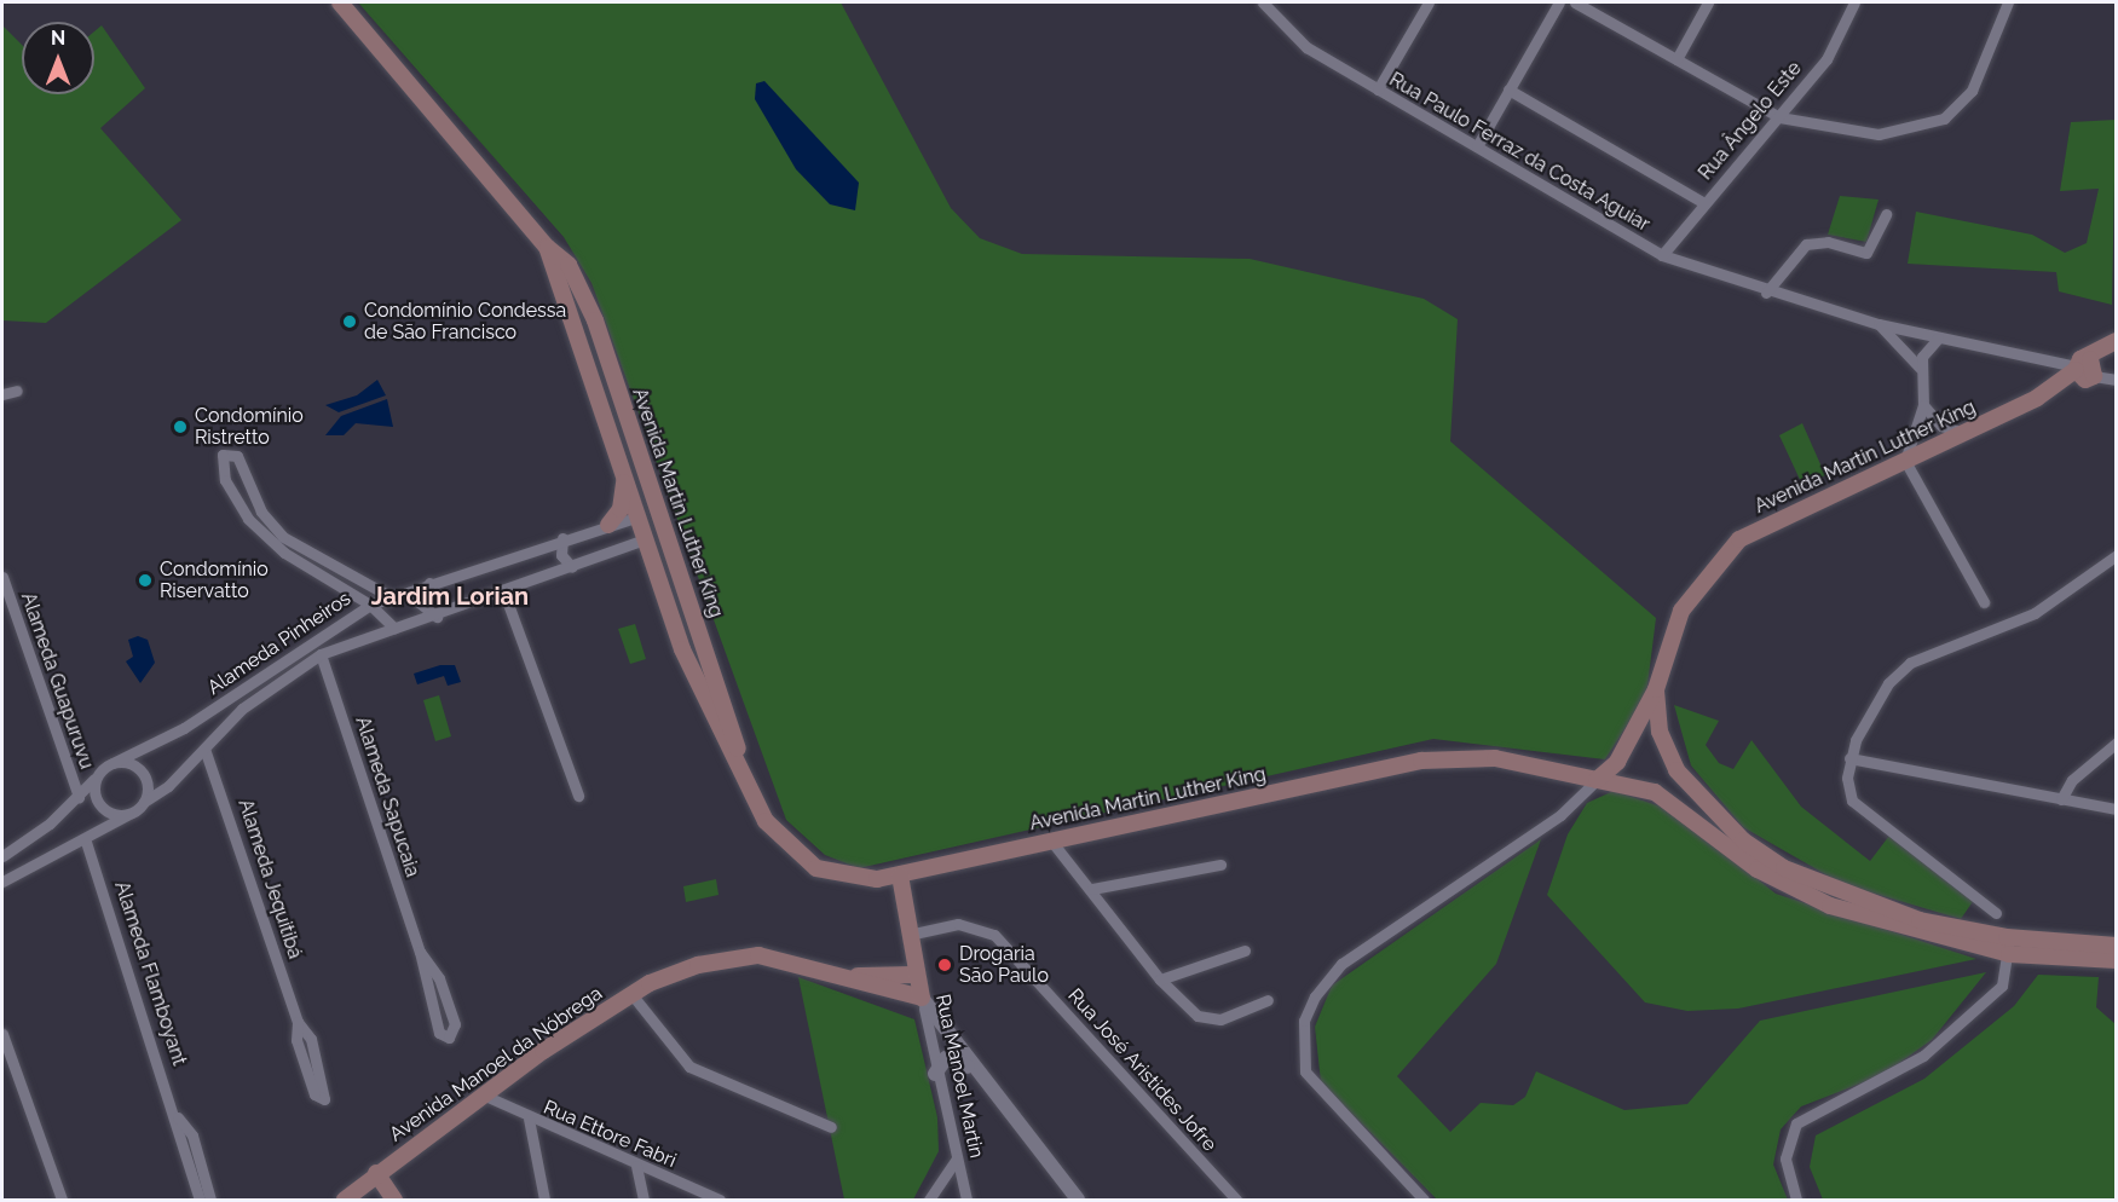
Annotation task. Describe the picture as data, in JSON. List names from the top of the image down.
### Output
{
  "streets": {
    "main road": ["Avenida Martin Luther King", "Avenida Manoel da Nóbrega", "Rua Manoel Martin"],
    "street": [
      "Rua Ângelo Este",
      "Rua Paulo Ferraz da Costa Aguiar",
      "Alameda Pinheiros",
      "Alameda Guapuruvu",
      "Alameda Sapucaia",
      "Alameda Jequitibá",
      "Alameda Flamboyant",
      "Rua José Aristides Jofre",
      "Rua Ettore Fabri"
    ]
  },
  "crossings": [
    ["Rua Ângelo Este", "Rua Paulo Ferraz da Costa Aguiar"],
    ["Rua Paulo Ferraz da Costa Aguiar", "Avenida Martin Luther King"],
    ["Avenida Martin Luther King", "Alameda Pinheiros"],
    ["Avenida Martin Luther King", "Rua Manoel Martin"],
    ["Alameda Pinheiros", "Alameda Sapucaia"],
    ["Alameda Pinheiros", "Alameda Jequitibá"],
    ["Avenida Manoel da Nóbrega", "Rua Manoel Martin"],
    ["Avenida Manoel da Nóbrega", "Rua Ettore Fabri"],
    ["Rua José Aristides Jofre", "Rua Manoel Martin"]
  ],
  "districts": ["Jardim Lorian"],
  "places": [
    "Condomínio Condessa de São Francisco",
    "Condomínio Ristretto",
    "Condomínio Riservatto",
    "Drogaria São Paulo"
  ],
  "north": "top"
}
